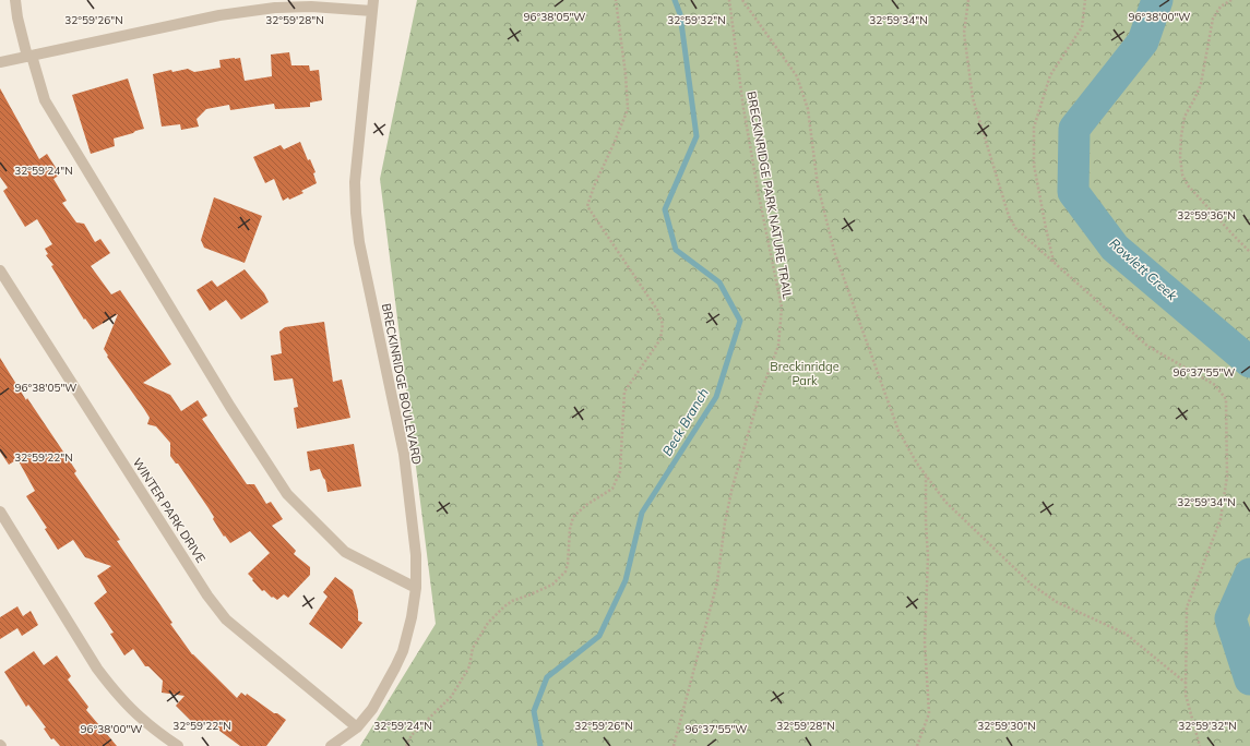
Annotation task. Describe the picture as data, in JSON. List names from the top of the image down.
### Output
{
  "streets": {
    "street": ["BRECKINRIDGE BOULEVARD", "WINTER PARK DRIVE"],
    "path": ["BRECKINRIDGE PARK NATURE TRAIL"]
  },
  "crossings": [
    ["BRECKINRIDGE BOULEVARD", "WINTER PARK DRIVE"]
  ],
  "water": ["Rowlett Creek", "Beck Branch"],
  "parks": ["Breckinridge Park"],
  "coordinates": [
    "96°38'00\"W",
    "96°38'05\"W",
    "32°59'26\"N",
    "32°59'28\"N",
    "32°59'32\"N",
    "32°59'34\"N",
    "32°59'24\"N",
    "32°59'36\"N",
    "96°37'55\"W",
    "32°59'22\"N",
    "32°59'30\"N"
  ]
}
